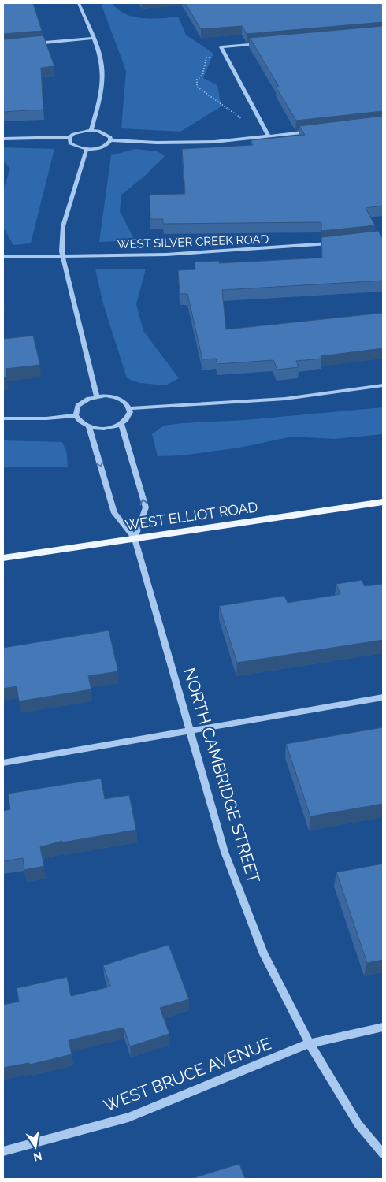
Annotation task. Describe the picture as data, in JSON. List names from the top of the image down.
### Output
{
  "streets": {
    "main road": ["WEST ELLIOT ROAD"],
    "street": ["WEST SILVER CREEK ROAD", "NORTH CAMBRIDGE STREET", "WEST BRUCE AVENUE"]
  },
  "crossings": [
    ["WEST ELLIOT ROAD", "NORTH CAMBRIDGE STREET"],
    ["NORTH CAMBRIDGE STREET", "WEST BRUCE AVENUE"]
  ],
  "north": "bottom"
}
